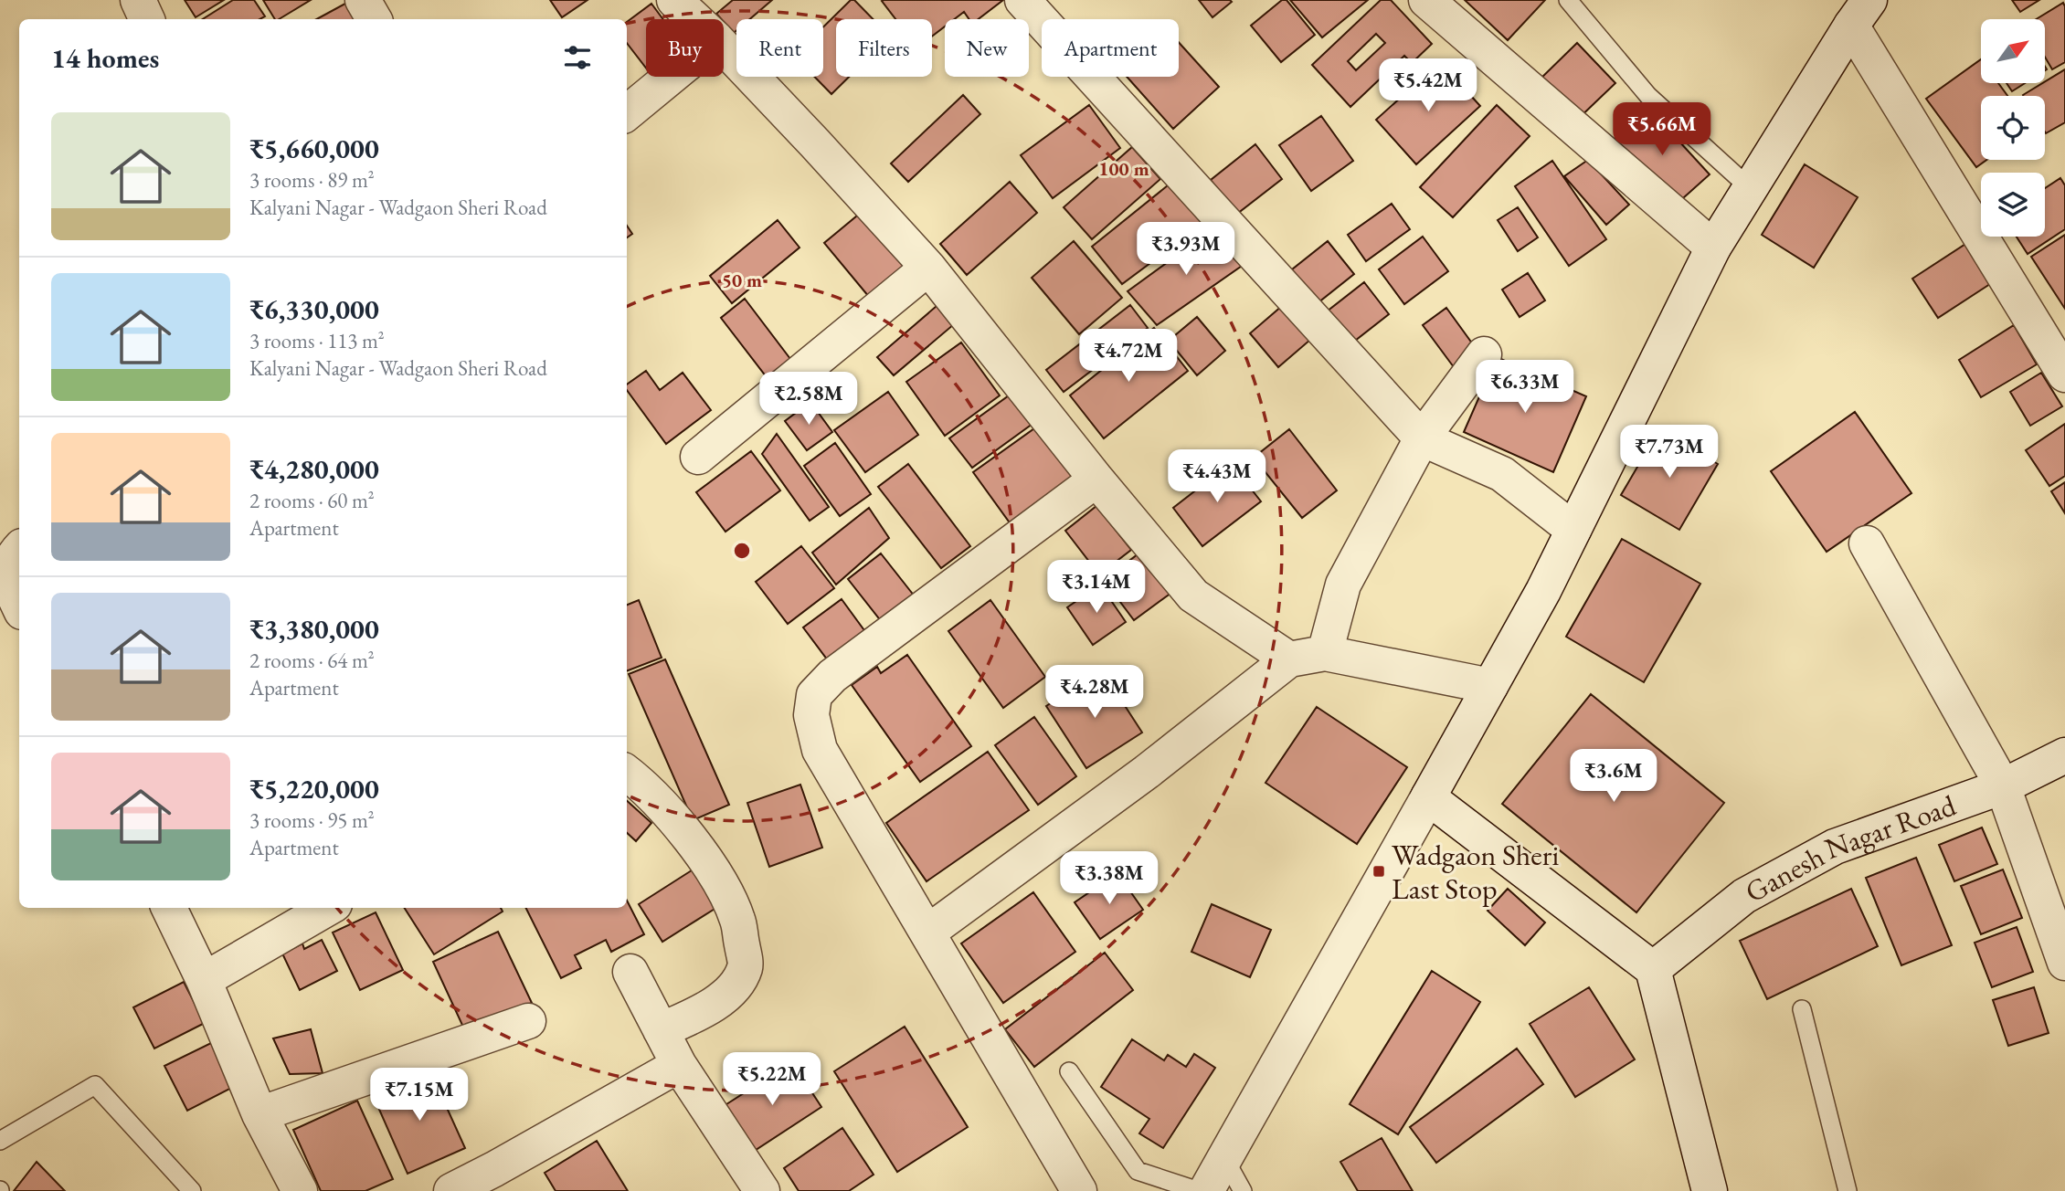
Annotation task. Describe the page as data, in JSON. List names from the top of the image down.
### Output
{
  "streets": {
    "street": ["Ganesh Nagar Road"]
  },
  "places": {
    "transit": ["Wadgaon Sheri Last Stop"]
  },
  "north": "top right",
  "page": {
    "chip": [
      "Buy",
      "Rent",
      "Filters",
      "New",
      "Apartment"
    ],
    "heading": "14 homes",
    "price": [
      "₹5.42M",
      "₹5.66M",
      "₹3.93M",
      "₹4.72M",
      "₹6.33M",
      "₹2.58M",
      "₹7.73M",
      "₹4.43M",
      "₹3.14M",
      "₹4.28M",
      "₹3.6M",
      "₹3.38M",
      "₹5.22M",
      "₹7.15M"
    ],
    "list": [
      {
        "name": "₹5,660,000",
        "note": "3 rooms · 89 m² · Kalyani Nagar - Wadgaon Sheri Road"
      },
      {
        "name": "₹6,330,000",
        "note": "3 rooms · 113 m² · Kalyani Nagar - Wadgaon Sheri Road"
      },
      {
        "name": "₹4,280,000",
        "note": "2 rooms · 60 m² · Apartment"
      },
      {
        "name": "₹3,380,000",
        "note": "2 rooms · 64 m² · Apartment"
      },
      {
        "name": "₹5,220,000",
        "note": "3 rooms · 95 m² · Apartment"
      }
    ]
  },
  "rings": ["100 m", "50 m"]
}
